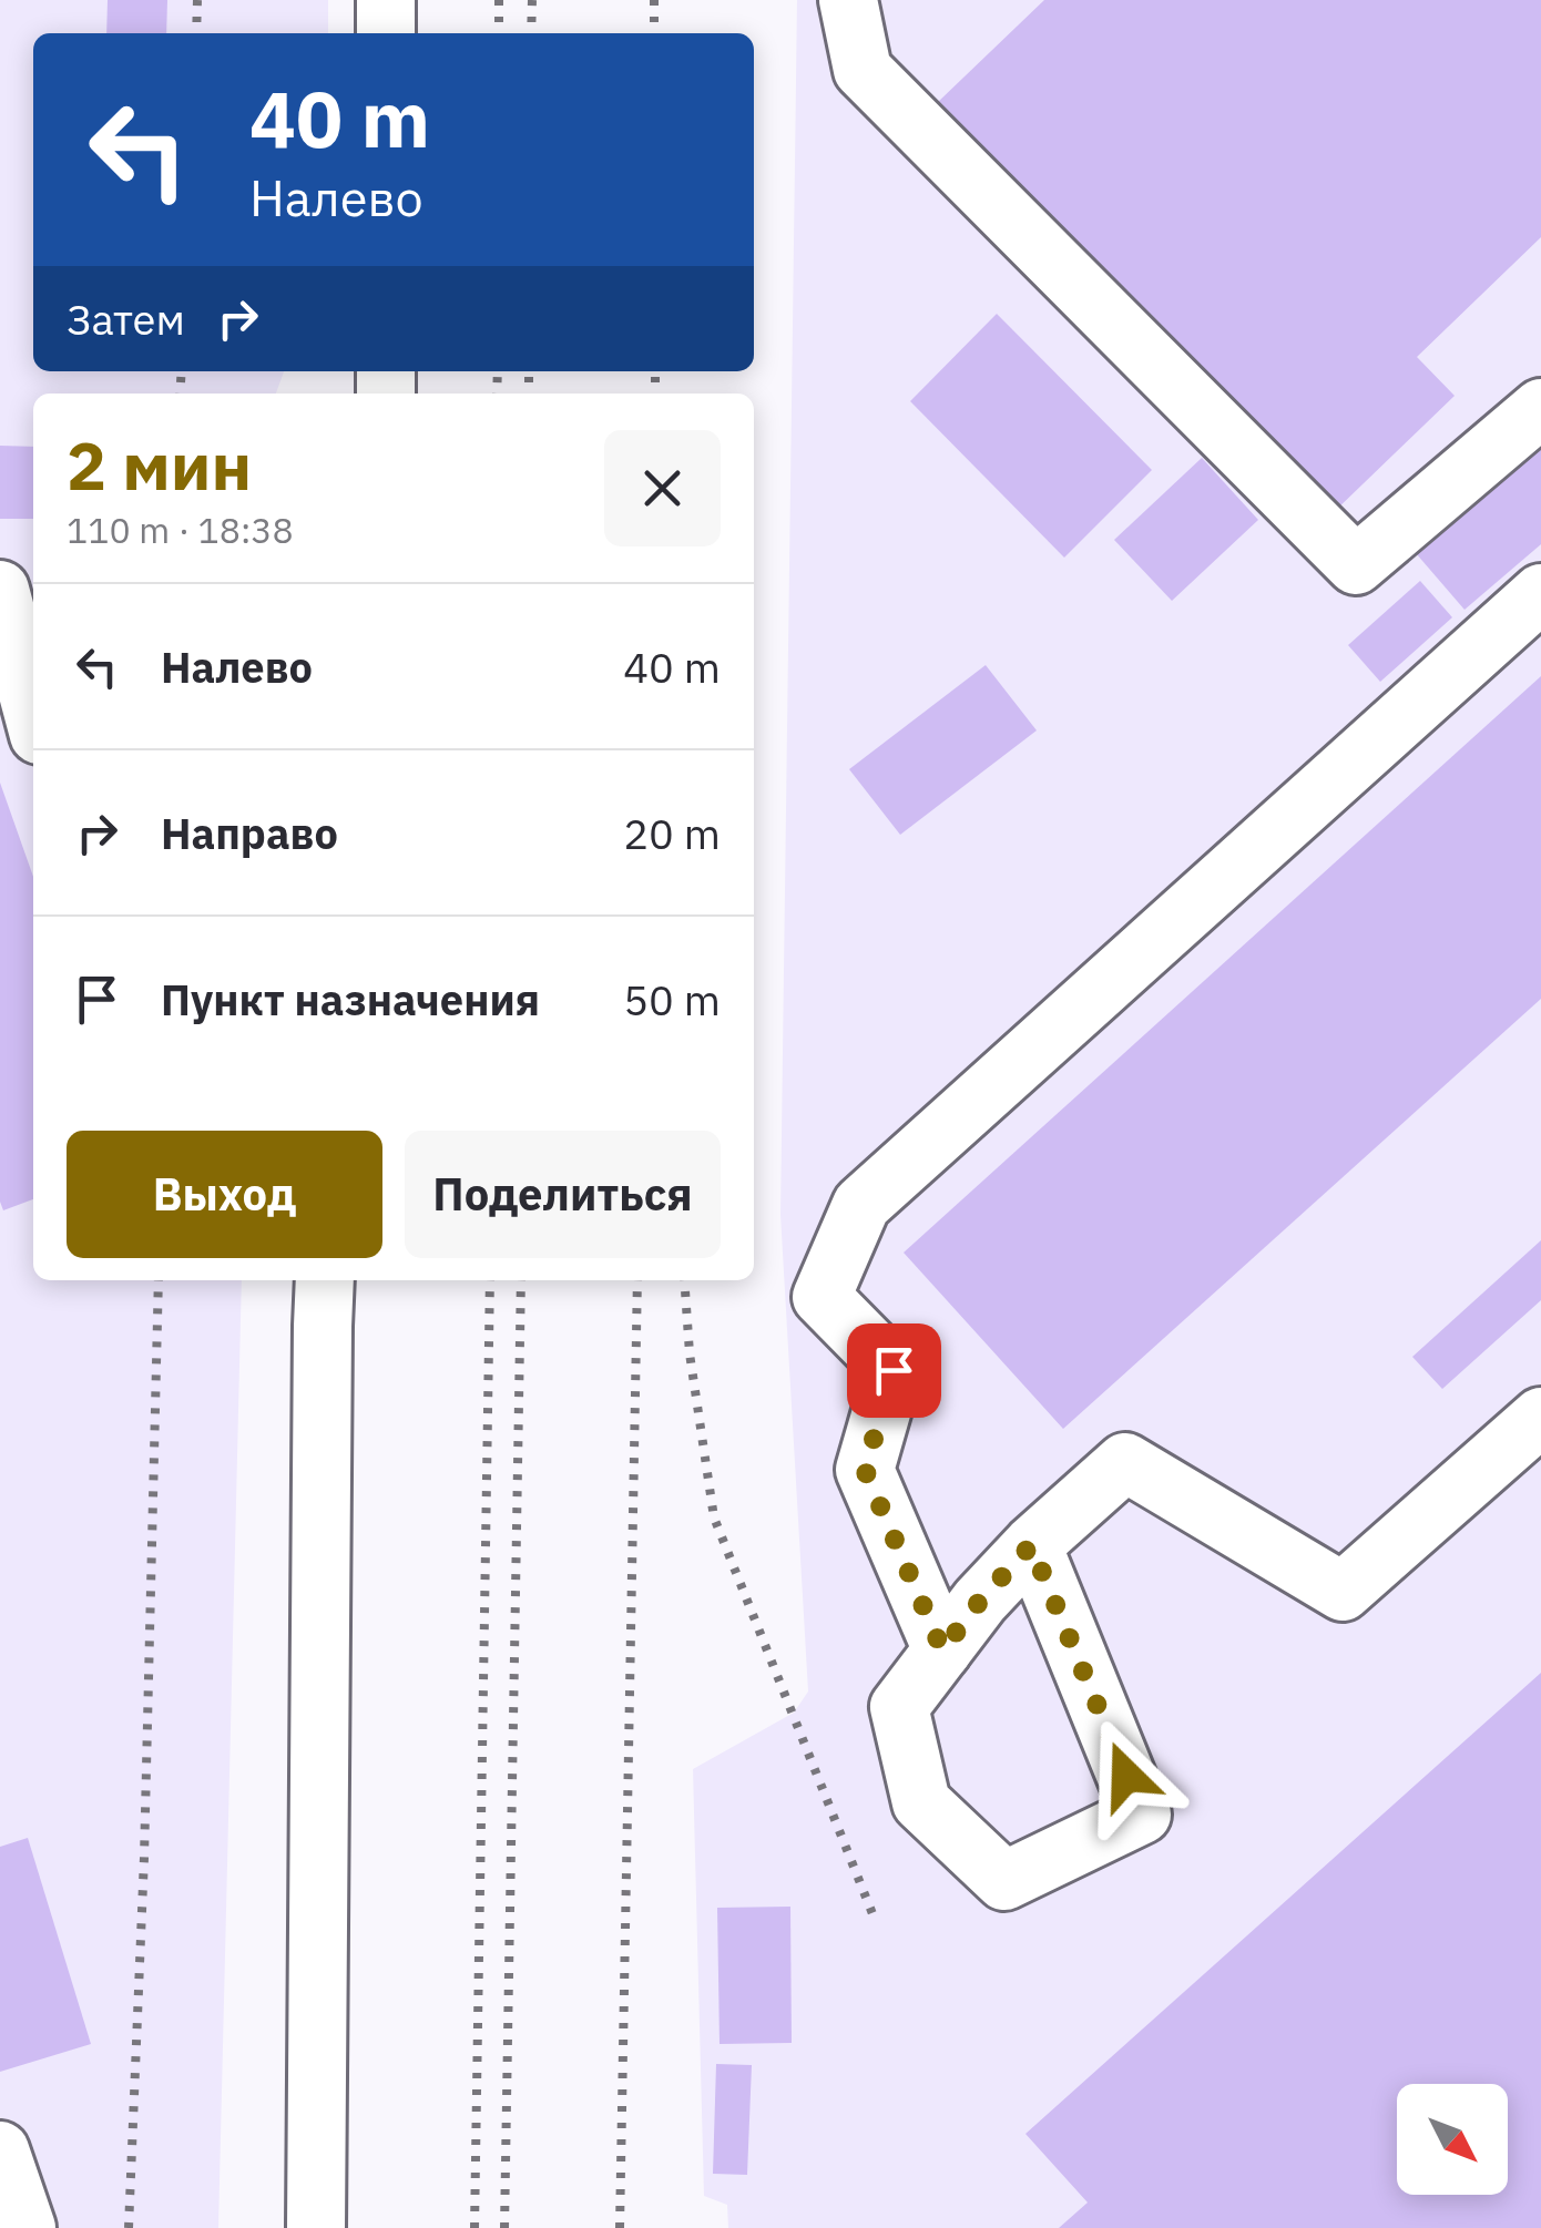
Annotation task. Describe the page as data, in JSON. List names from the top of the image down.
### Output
{
  "north": "bottom right",
  "page": {
    "turn": ["40 m", "Налево"],
    "then": "Затем",
    "heading": ["2 мин", "110 m · 18:38"],
    "list": [
      {
        "name": "Налево",
        "value": "40 m"
      },
      {
        "name": "Направо",
        "value": "20 m"
      },
      {
        "name": "Пункт назначения",
        "value": "50 m"
      }
    ],
    "buttons": ["Выход", "Поделиться"]
  }
}
